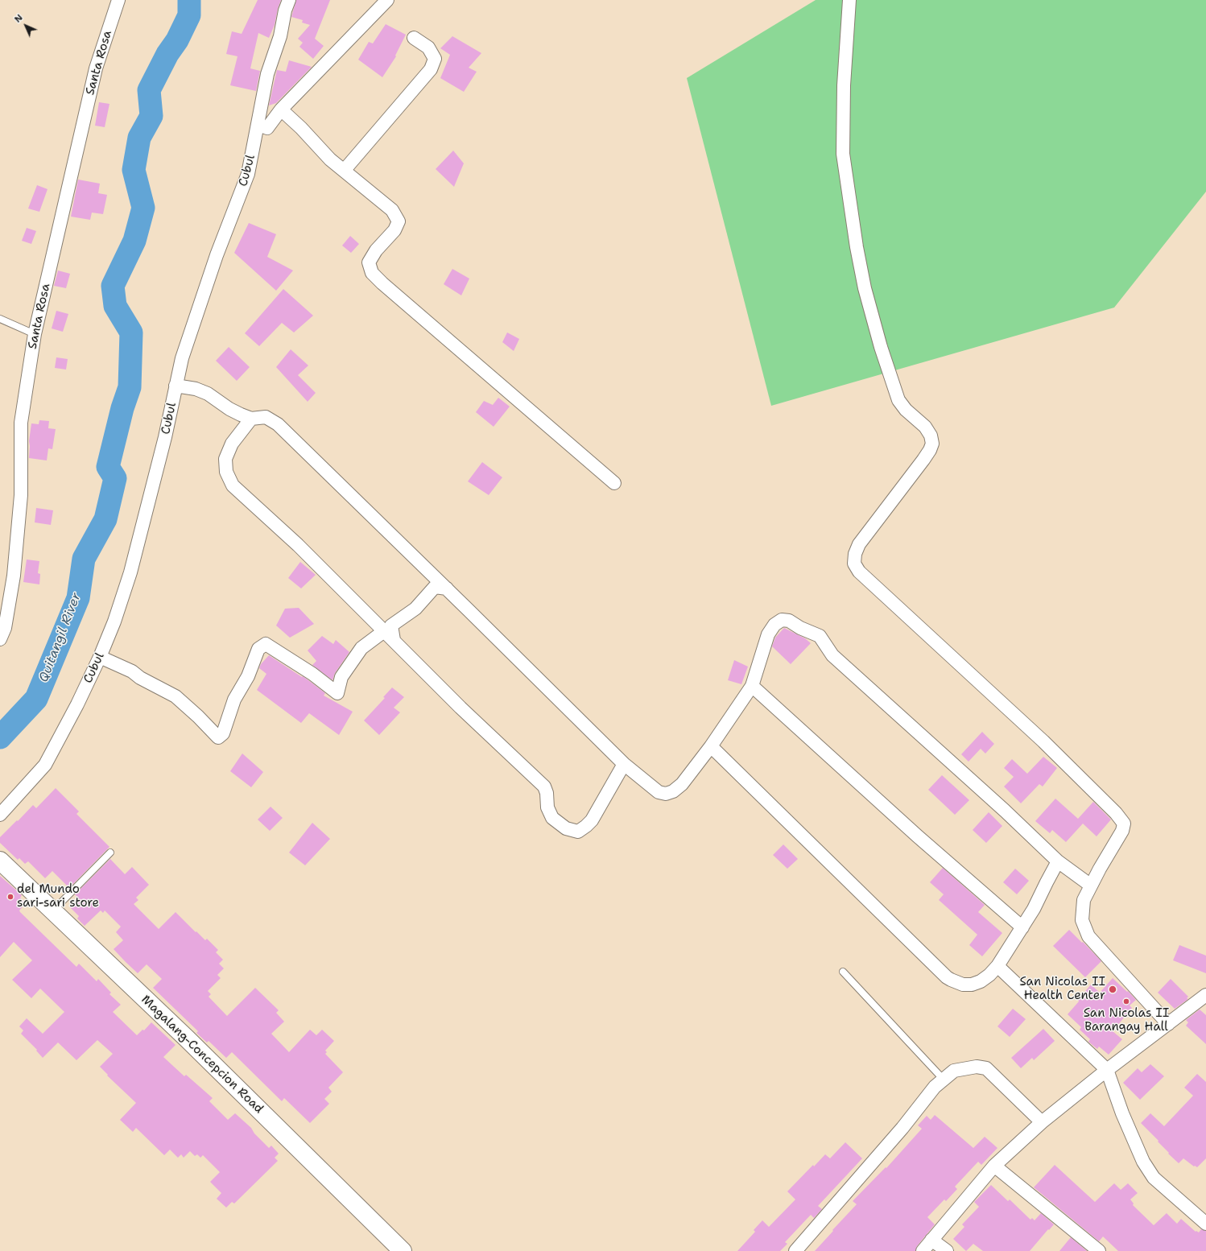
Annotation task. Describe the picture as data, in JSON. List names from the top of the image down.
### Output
{
  "streets": {
    "main road": ["Magalang-Concepcion Road"],
    "street": ["Santa Rosa", "Cubul"]
  },
  "water": ["Quitangil River"],
  "places": ["del Mundo sari-sari store", "San Nicolas II Health Center", "San Nicolas II Barangay Hall"],
  "north": "top left"
}
